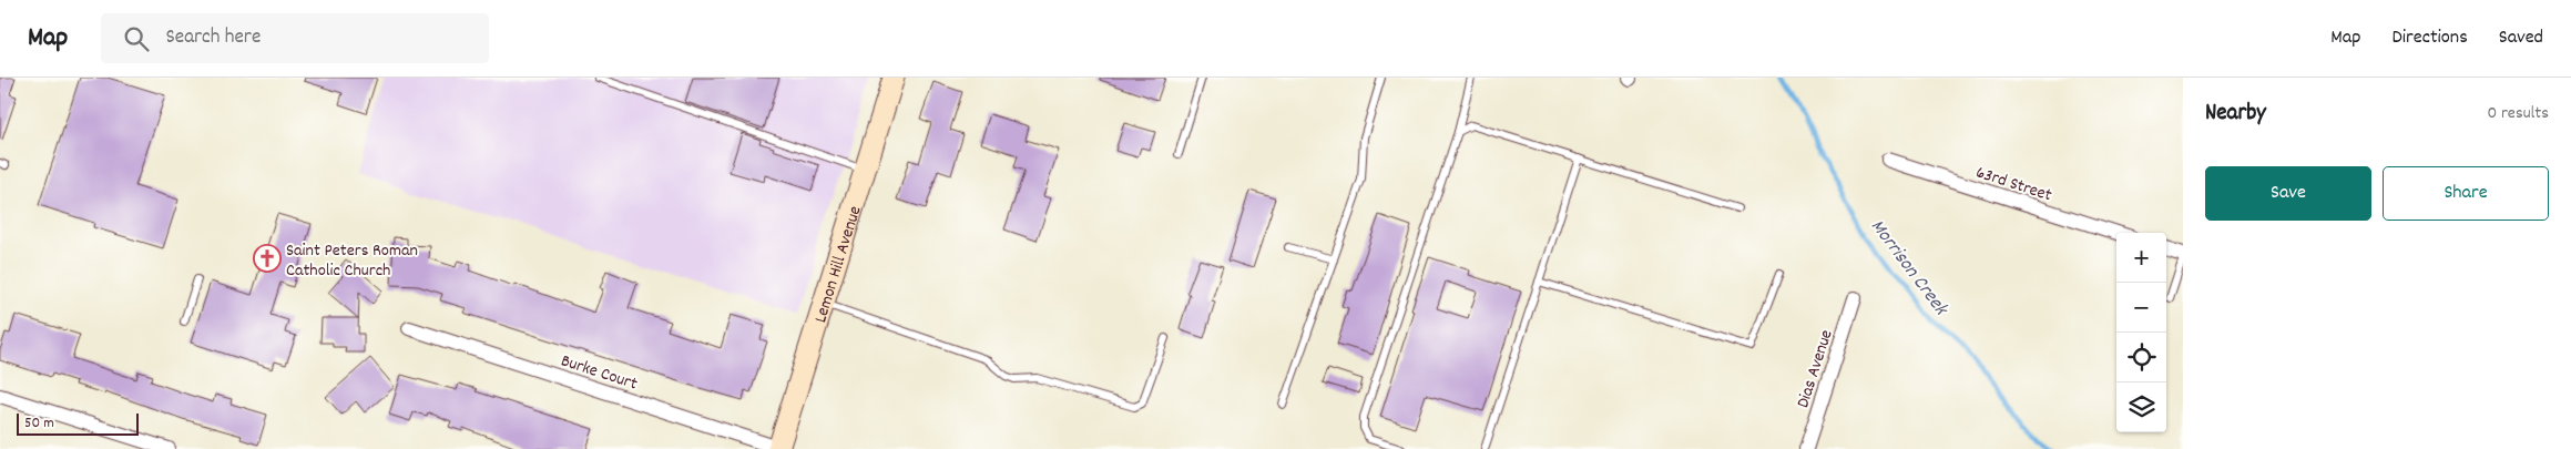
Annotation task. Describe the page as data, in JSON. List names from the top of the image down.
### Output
{
  "streets": {
    "street": [
      "63rd Street",
      "Lemon Hill Avenue",
      "Dias Avenue",
      "Burke Court"
    ]
  },
  "crossings": [
    ["Lemon Hill Avenue", "Burke Court"]
  ],
  "water": ["Morrison Creek"],
  "places": {
    "church": ["Saint Peters Roman Catholic Church"]
  },
  "scale_bar": "50 m",
  "page": {
    "header": "Map",
    "search": "Search here",
    "nav": ["Map", "Directions", "Saved"],
    "heading": ["Nearby", "0 results"],
    "buttons": ["Save", "Share"],
    "map_buttons": ["+", "−"],
    "scale": "50 m"
  }
}
